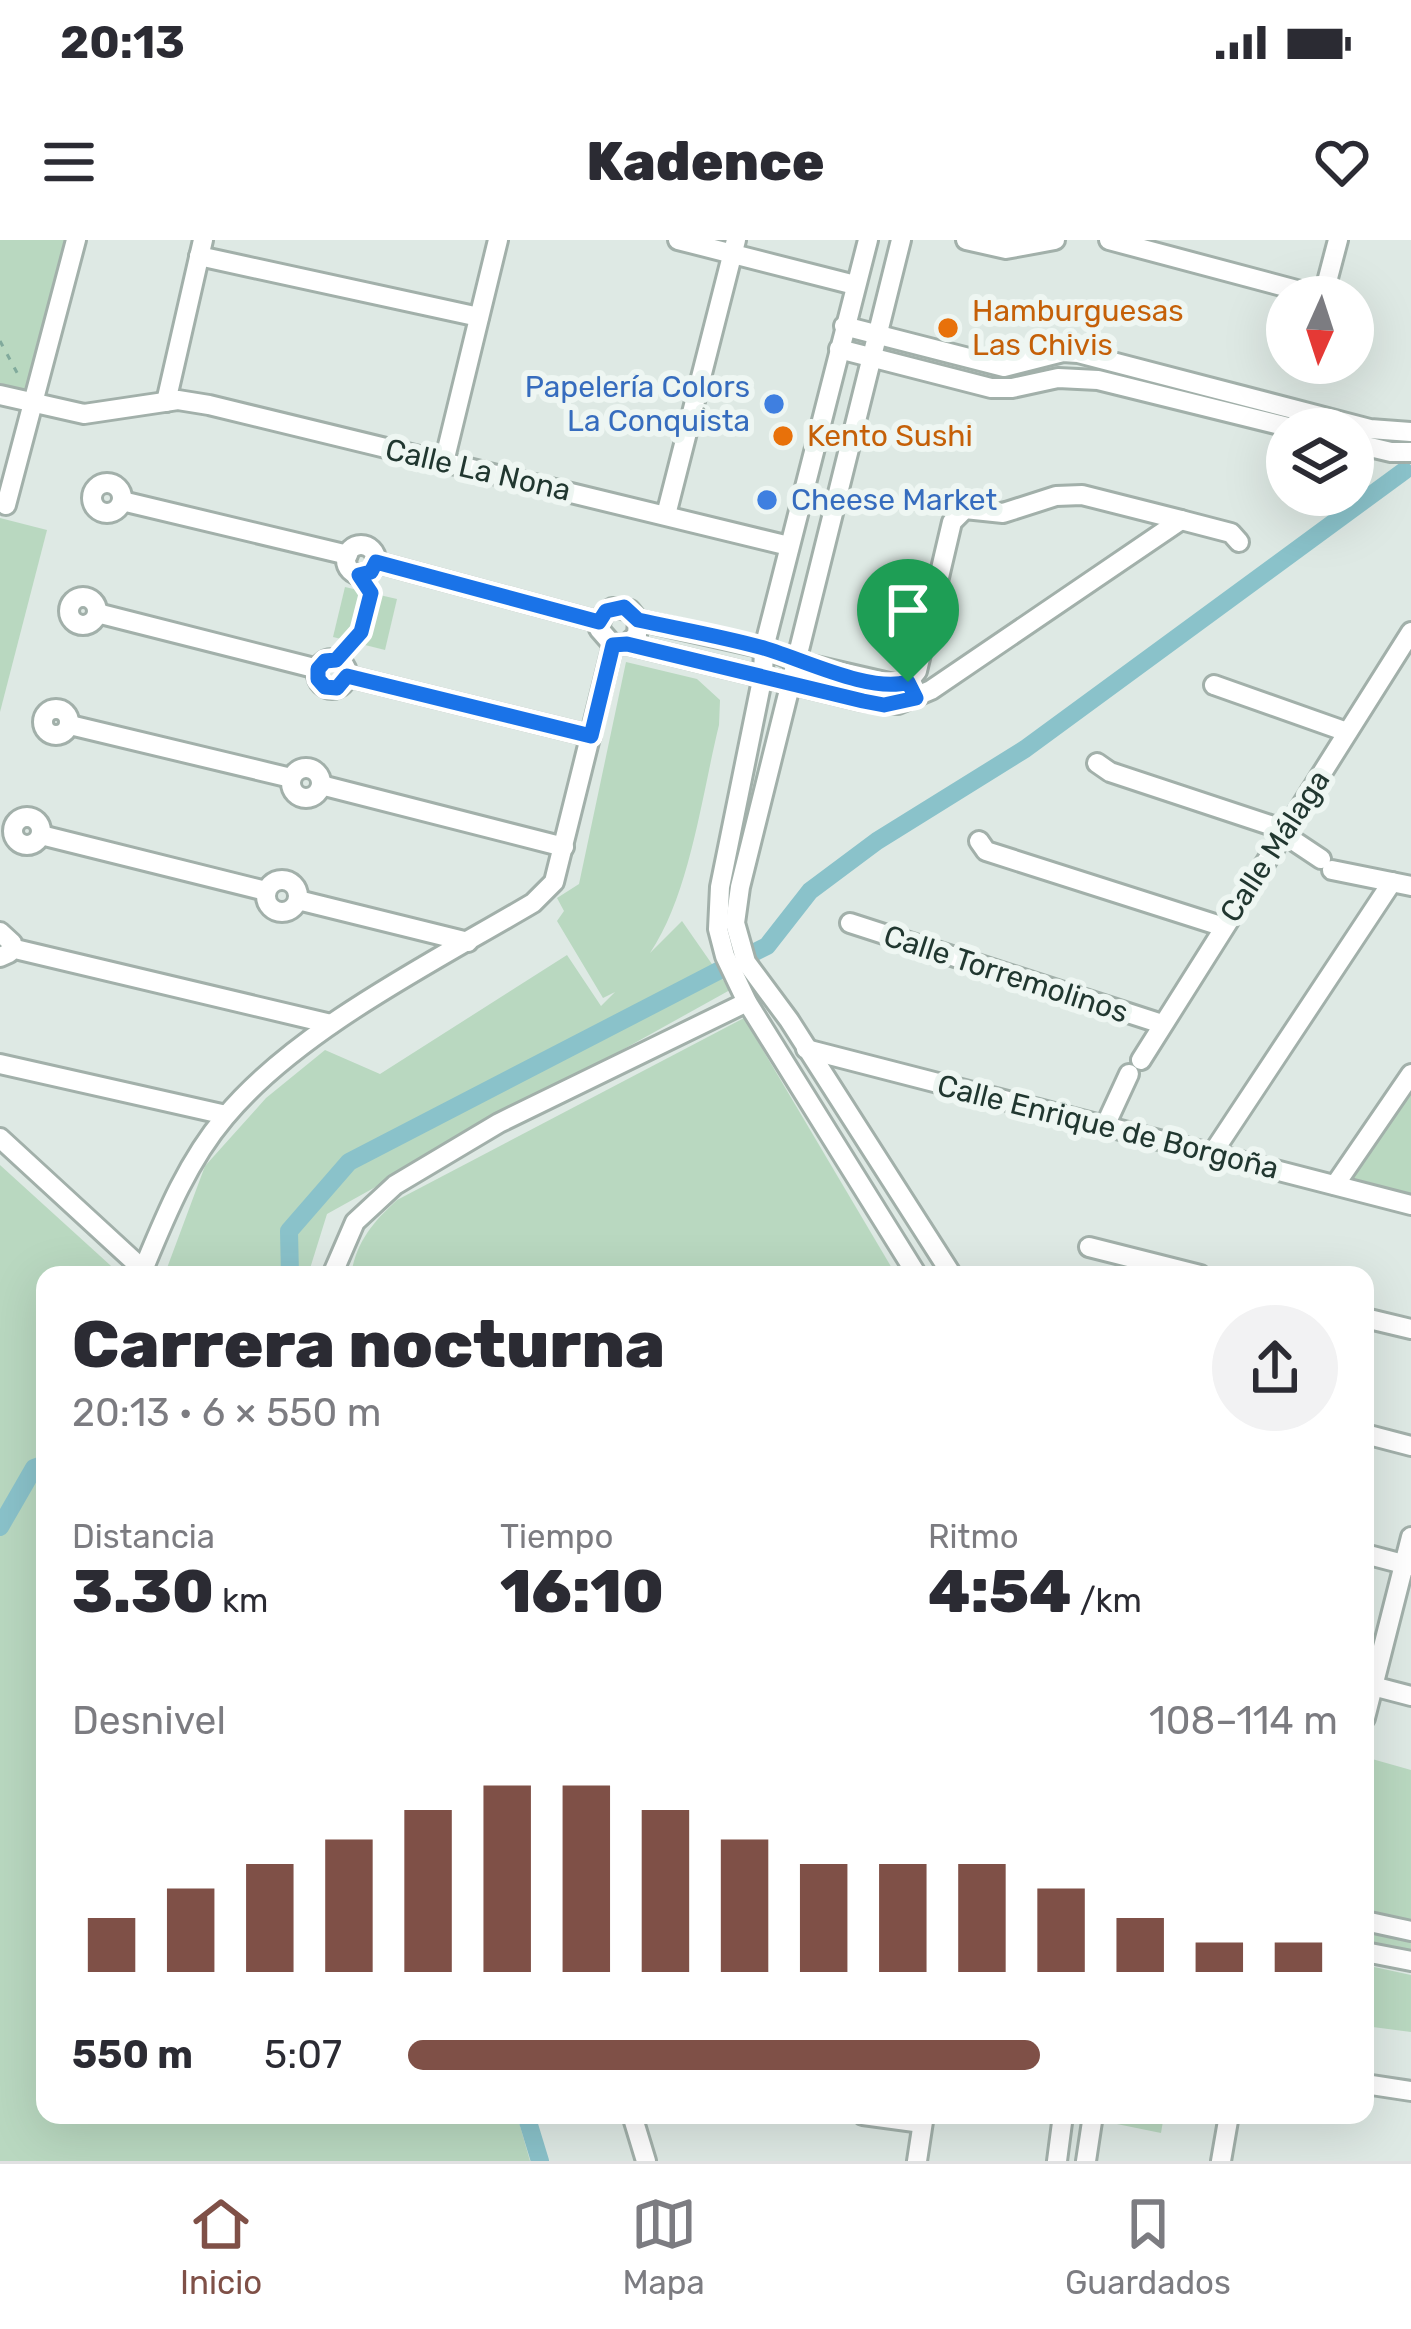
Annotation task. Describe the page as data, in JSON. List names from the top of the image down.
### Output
{
  "streets": {
    "street": [
      "Calle La Nona",
      "Calle Málaga",
      "Calle Torremolinos",
      "Calle Enrique de Borgoña"
    ]
  },
  "crossings": [
    ["Calle Málaga", "Calle Torremolinos"],
    ["Calle Málaga", "Calle Enrique de Borgoña"]
  ],
  "places": [
    "Hamburguesas Las Chivis",
    "Papelería Colors La Conquista",
    "Kento Sushi",
    "Cheese Market"
  ],
  "north": "bottom",
  "page": {
    "status": "20:13",
    "header": "Kadence",
    "heading": ["Carrera nocturna", "20:13 · 6 × 550 m"],
    "stats": [
      ["Distancia", "3.30 km"],
      ["Tiempo", "16:10"],
      ["Ritmo", "4:54 /km"]
    ],
    "chart": ["Desnivel", "108–114 m"],
    "list": [
      {
        "name": "550 m",
        "note": "5:07"
      }
    ],
    "tabs": ["Inicio", "Mapa", "Guardados"]
  }
}
